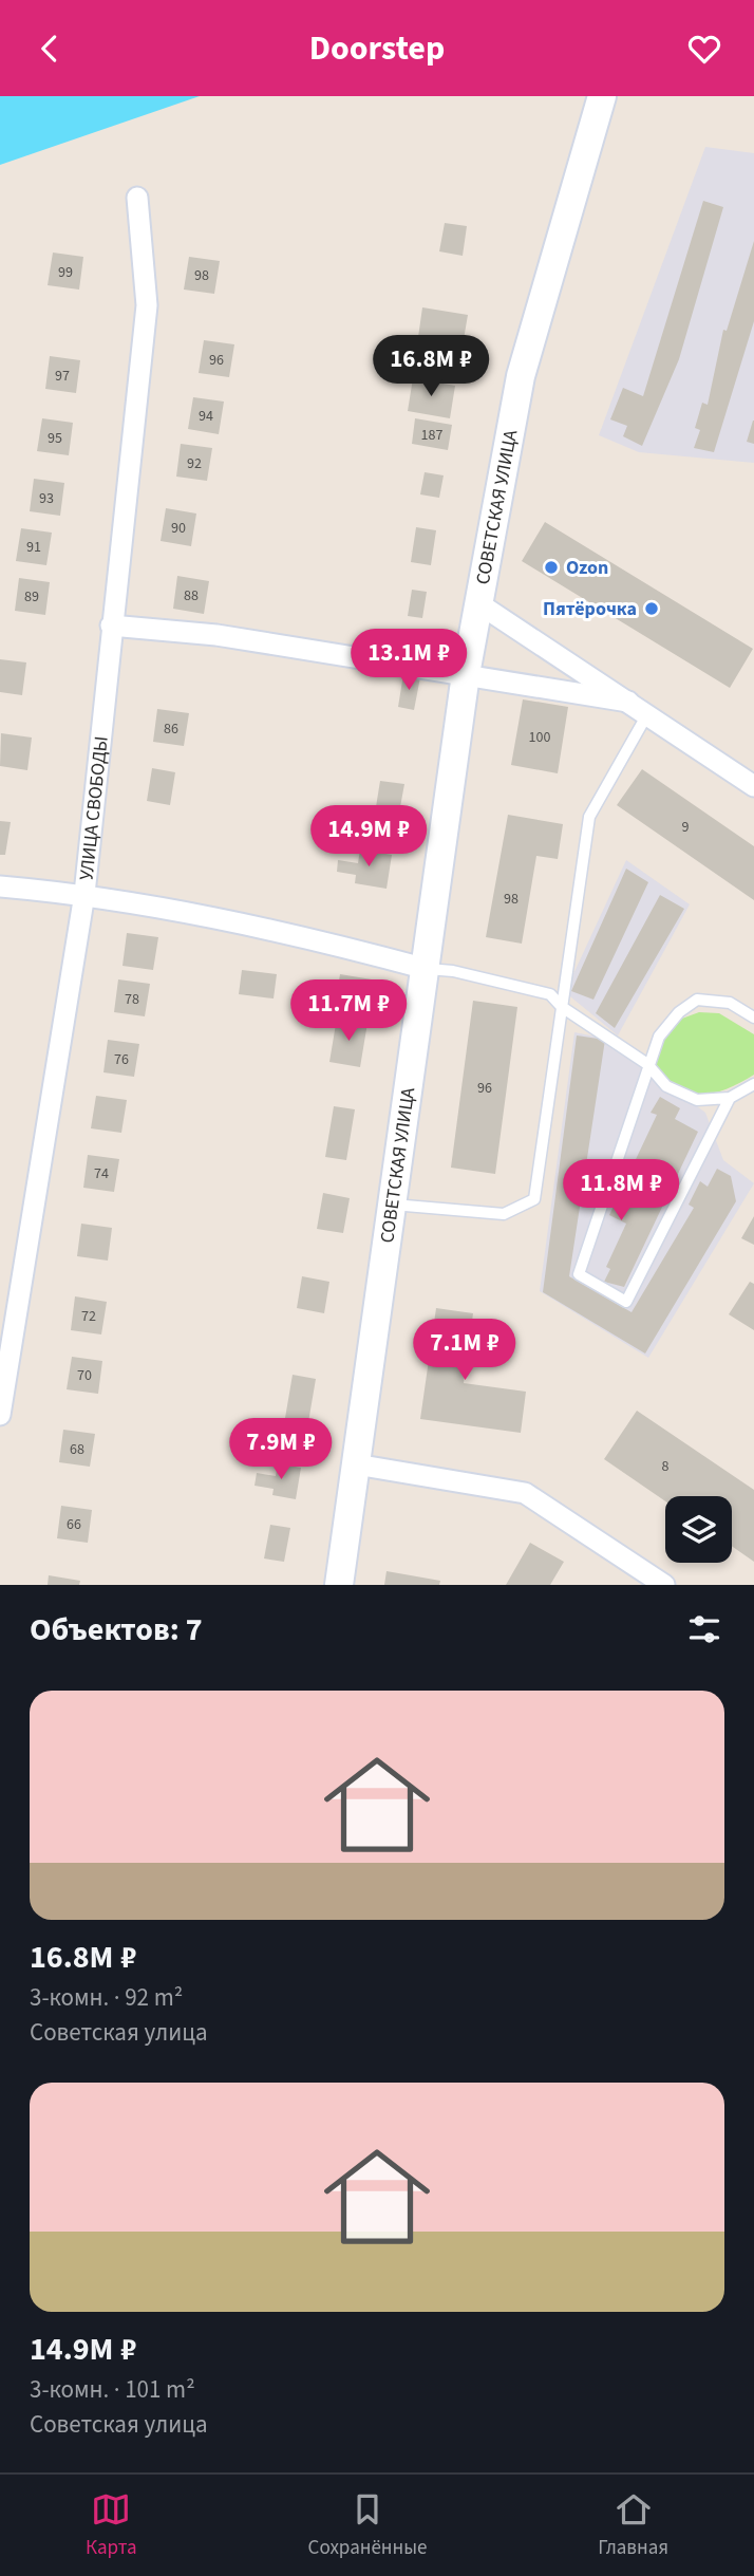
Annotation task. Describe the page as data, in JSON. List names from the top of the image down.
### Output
{
  "streets": {
    "main road": ["СОВЕТСКАЯ УЛИЦА"],
    "street": ["УЛИЦА СВОБОДЫ"]
  },
  "places": ["Ozon", "Пятёрочка"],
  "house_numbers": [
    "99",
    "98",
    "96",
    "97",
    "94",
    "187",
    "95",
    "92",
    "93",
    "90",
    "91",
    "88",
    "89",
    "86",
    "100",
    "9",
    "98",
    "78",
    "76",
    "96",
    "74",
    "72",
    "70",
    "68",
    "8",
    "66"
  ],
  "page": {
    "header": "Doorstep",
    "price": [
      "16.8M ₽",
      "13.1M ₽",
      "14.9M ₽",
      "11.7M ₽",
      "11.8M ₽",
      "7.1M ₽",
      "7.9M ₽"
    ],
    "heading": "Объектов: 7",
    "list": [
      {
        "name": "16.8M ₽",
        "note": "3-комн. · 92 m² · Советская улица"
      },
      {
        "name": "14.9M ₽",
        "note": "3-комн. · 101 m² · Советская улица"
      }
    ],
    "tabs": ["Карта", "Сохранённые", "Главная"]
  }
}
